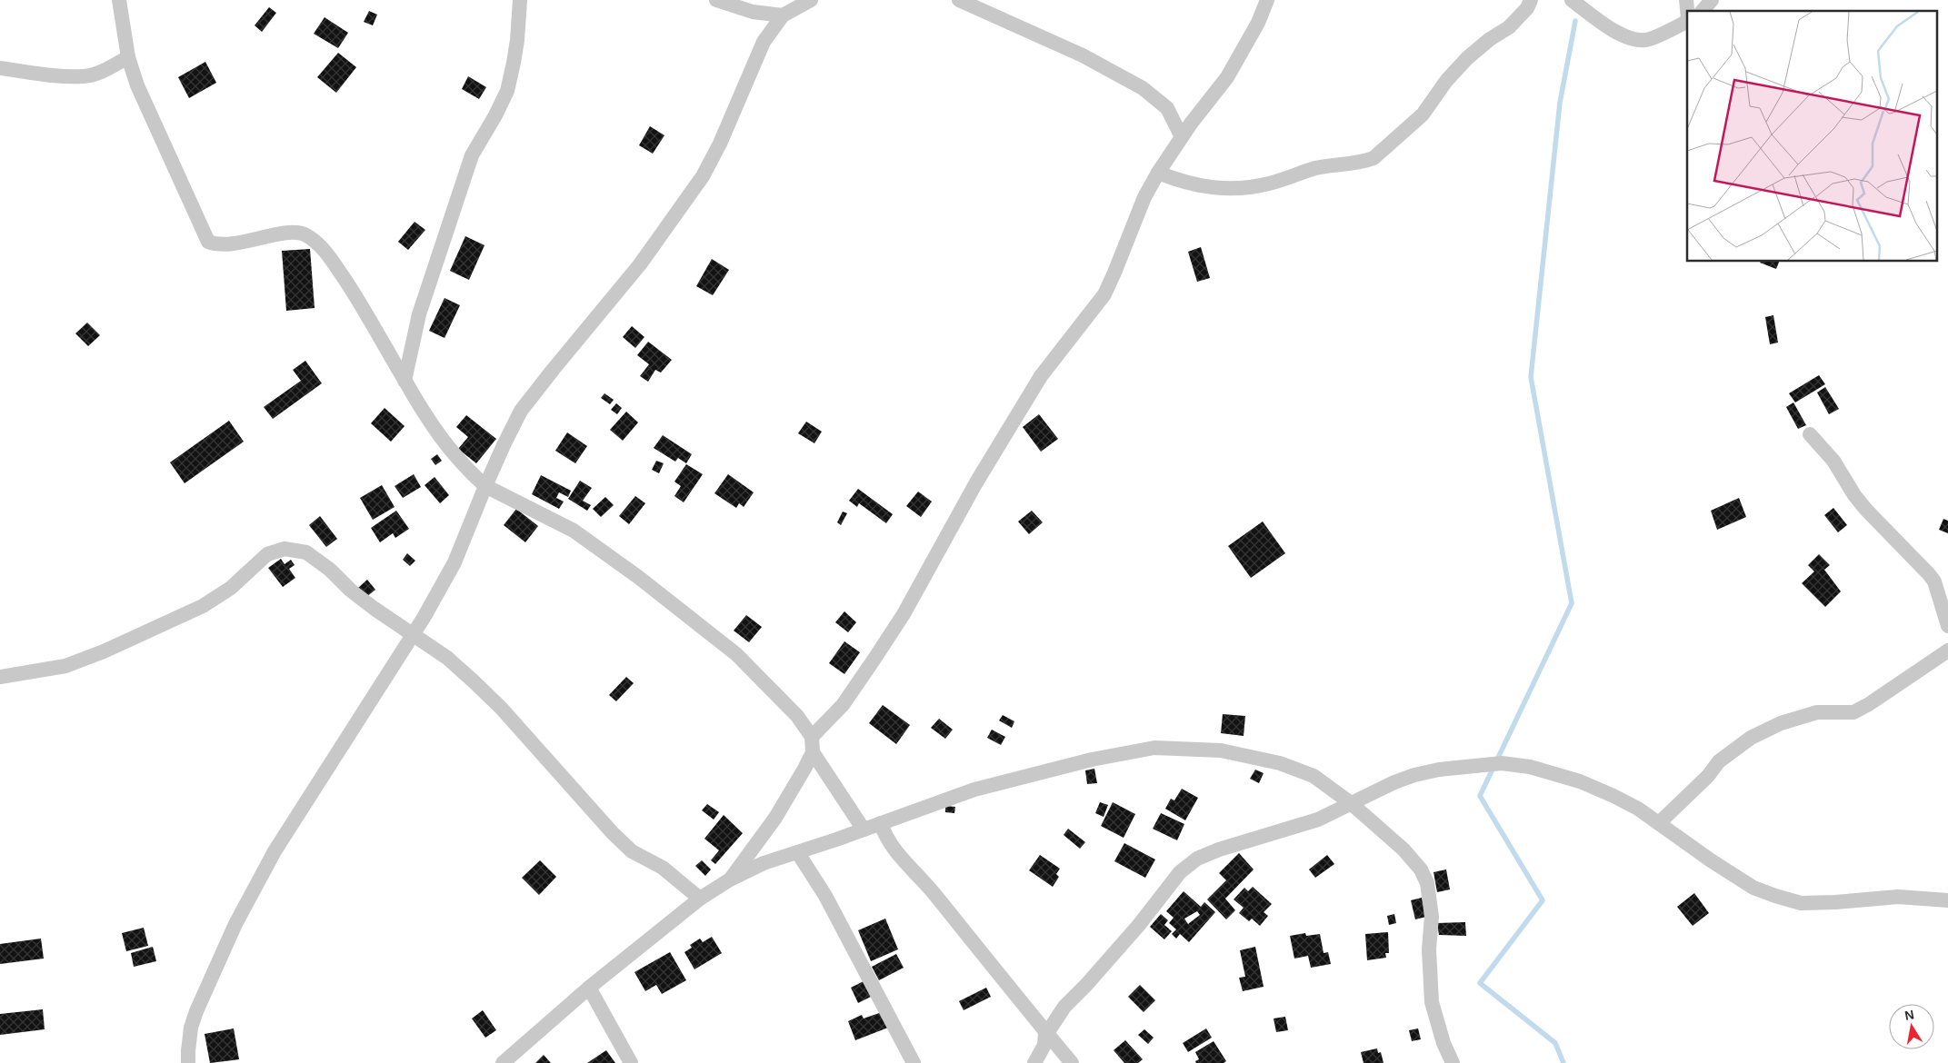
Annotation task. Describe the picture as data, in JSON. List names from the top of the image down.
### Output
{
  "north": "top"
}
